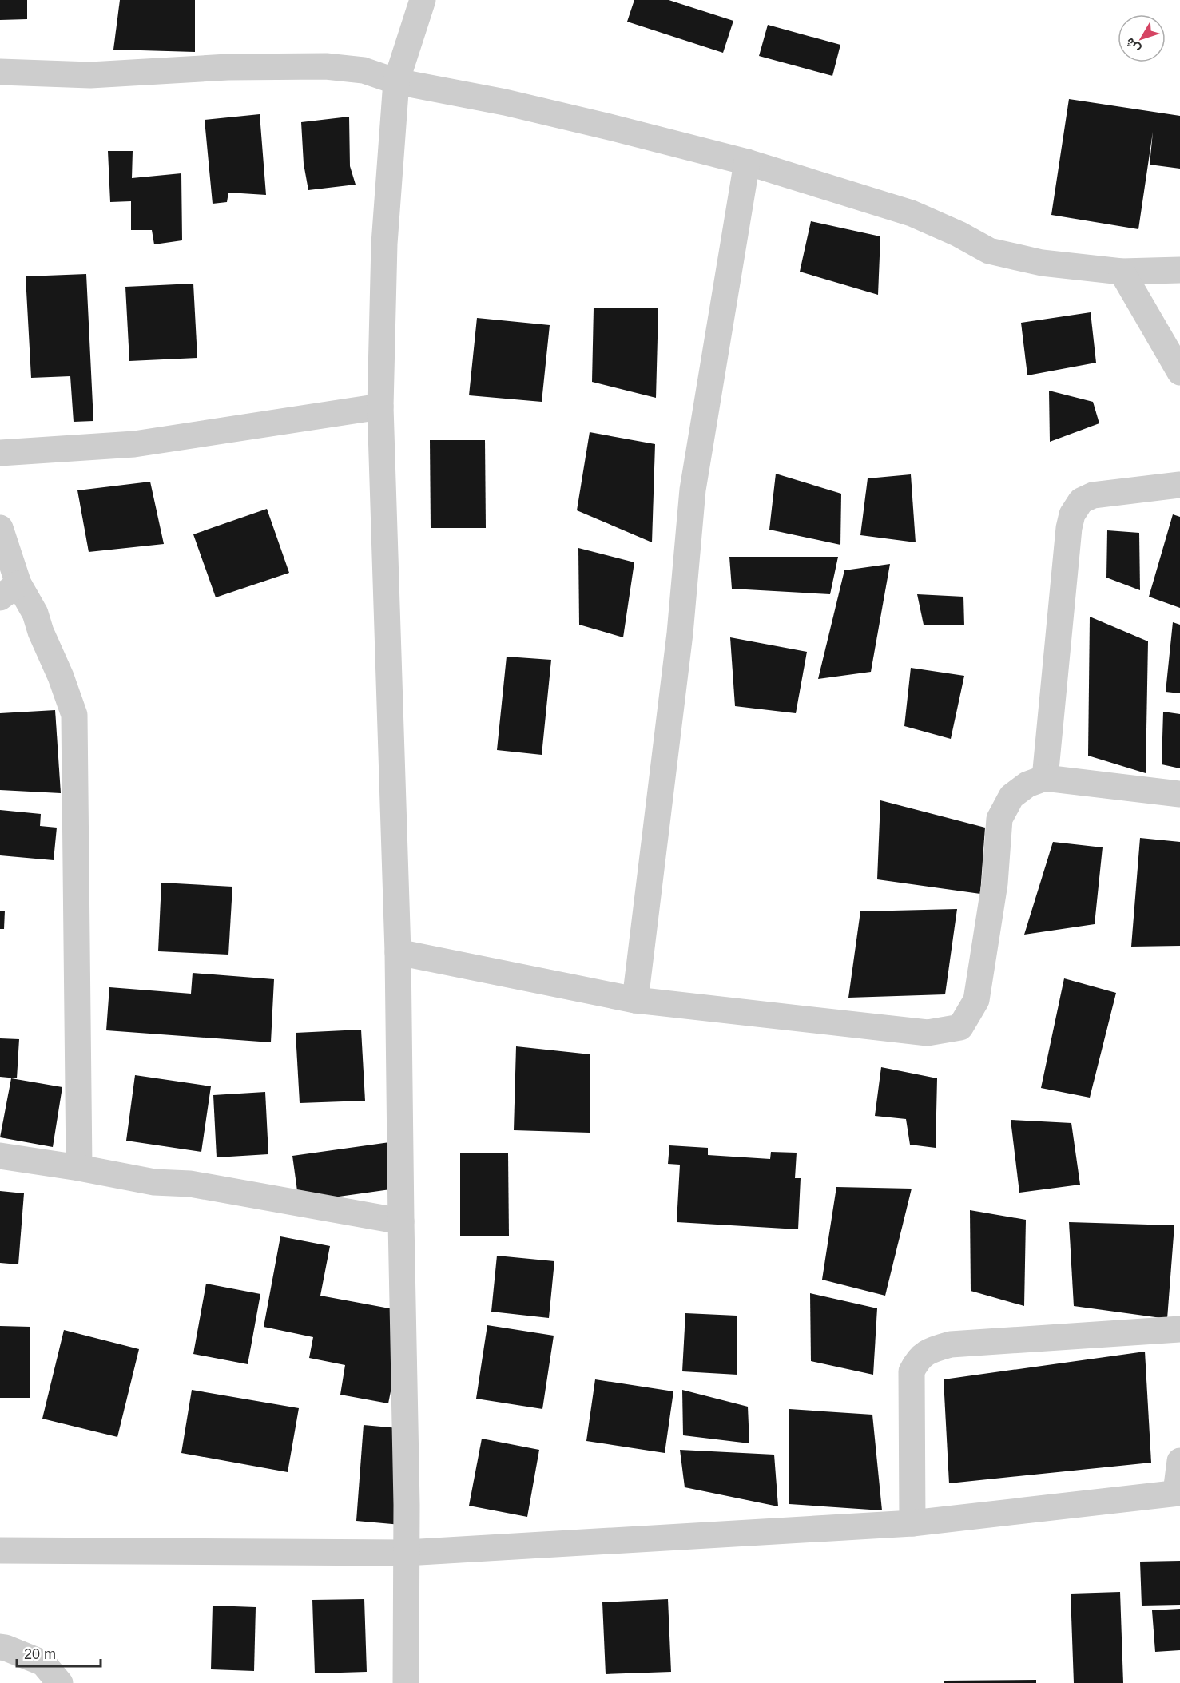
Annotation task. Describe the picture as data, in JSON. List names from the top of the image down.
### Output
{
  "scale_bar": "20 m",
  "north": "bottom left"
}
